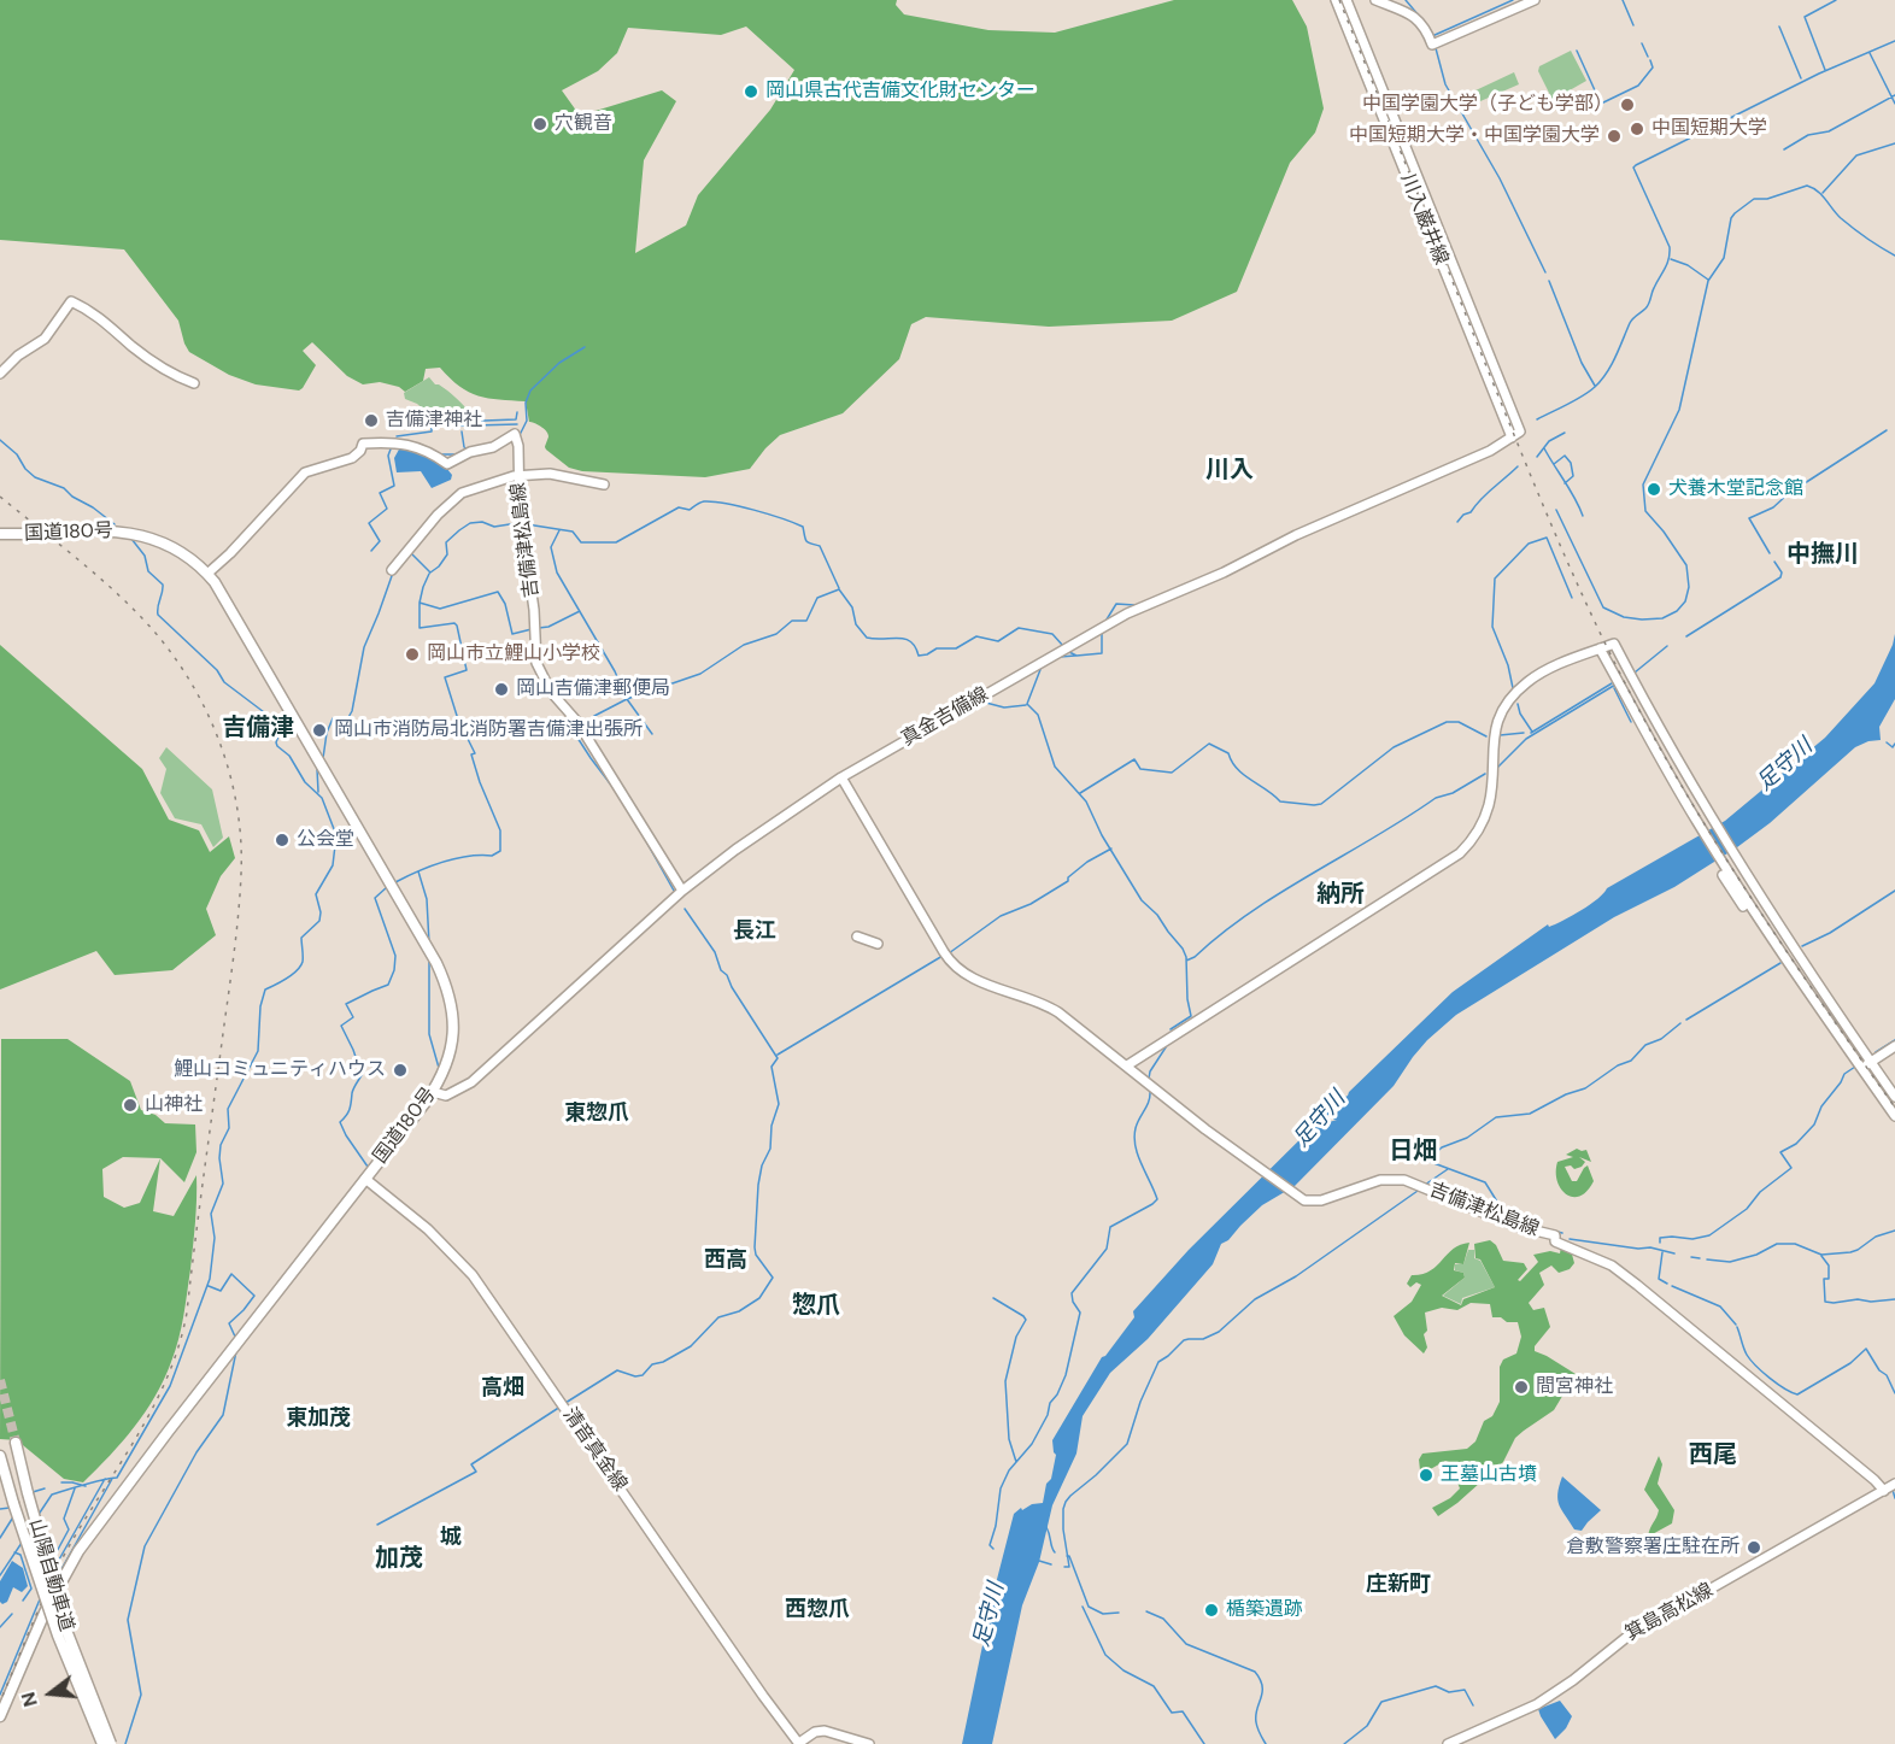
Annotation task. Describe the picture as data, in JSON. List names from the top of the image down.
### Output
{
  "streets": {
    "highway": ["国道180号", "山陽自動車道"],
    "main road": [
      "川入巌井線",
      "吉備津松島線",
      "真金吉備線",
      "清音真金線",
      "箕島高松線"
    ]
  },
  "crossings": [
    ["川入巌井線", "真金吉備線"],
    ["国道180号", "吉備津松島線"],
    ["国道180号", "真金吉備線"],
    ["国道180号", "清音真金線"],
    ["吉備津松島線", "真金吉備線"],
    ["吉備津松島線", "箕島高松線"]
  ],
  "districts": [
    "川入",
    "中撫川",
    "吉備津",
    "納所",
    "長江",
    "東惣爪",
    "日畑",
    "西高",
    "惣爪",
    "高畑",
    "東加茂",
    "西尾",
    "城",
    "加茂",
    "庄新町",
    "西惣爪"
  ],
  "water": ["足守川"],
  "places": [
    "岡山県古代吉備文化財センター",
    "中国学園大学（子ども学部）",
    "穴観音",
    "中国短期大学",
    "中国短期大学・中国学園大学",
    "吉備津神社",
    "犬養木堂記念館",
    "岡山市立鯉山小学校",
    "岡山吉備津郵便局",
    "岡山市消防局北消防署吉備津出張所",
    "公会堂",
    "鯉山コミュニティハウス",
    "山神社",
    "間宮神社",
    "王墓山古墳",
    "倉敷警察署庄駐在所",
    "楯築遺跡"
  ],
  "north": "left"
}
